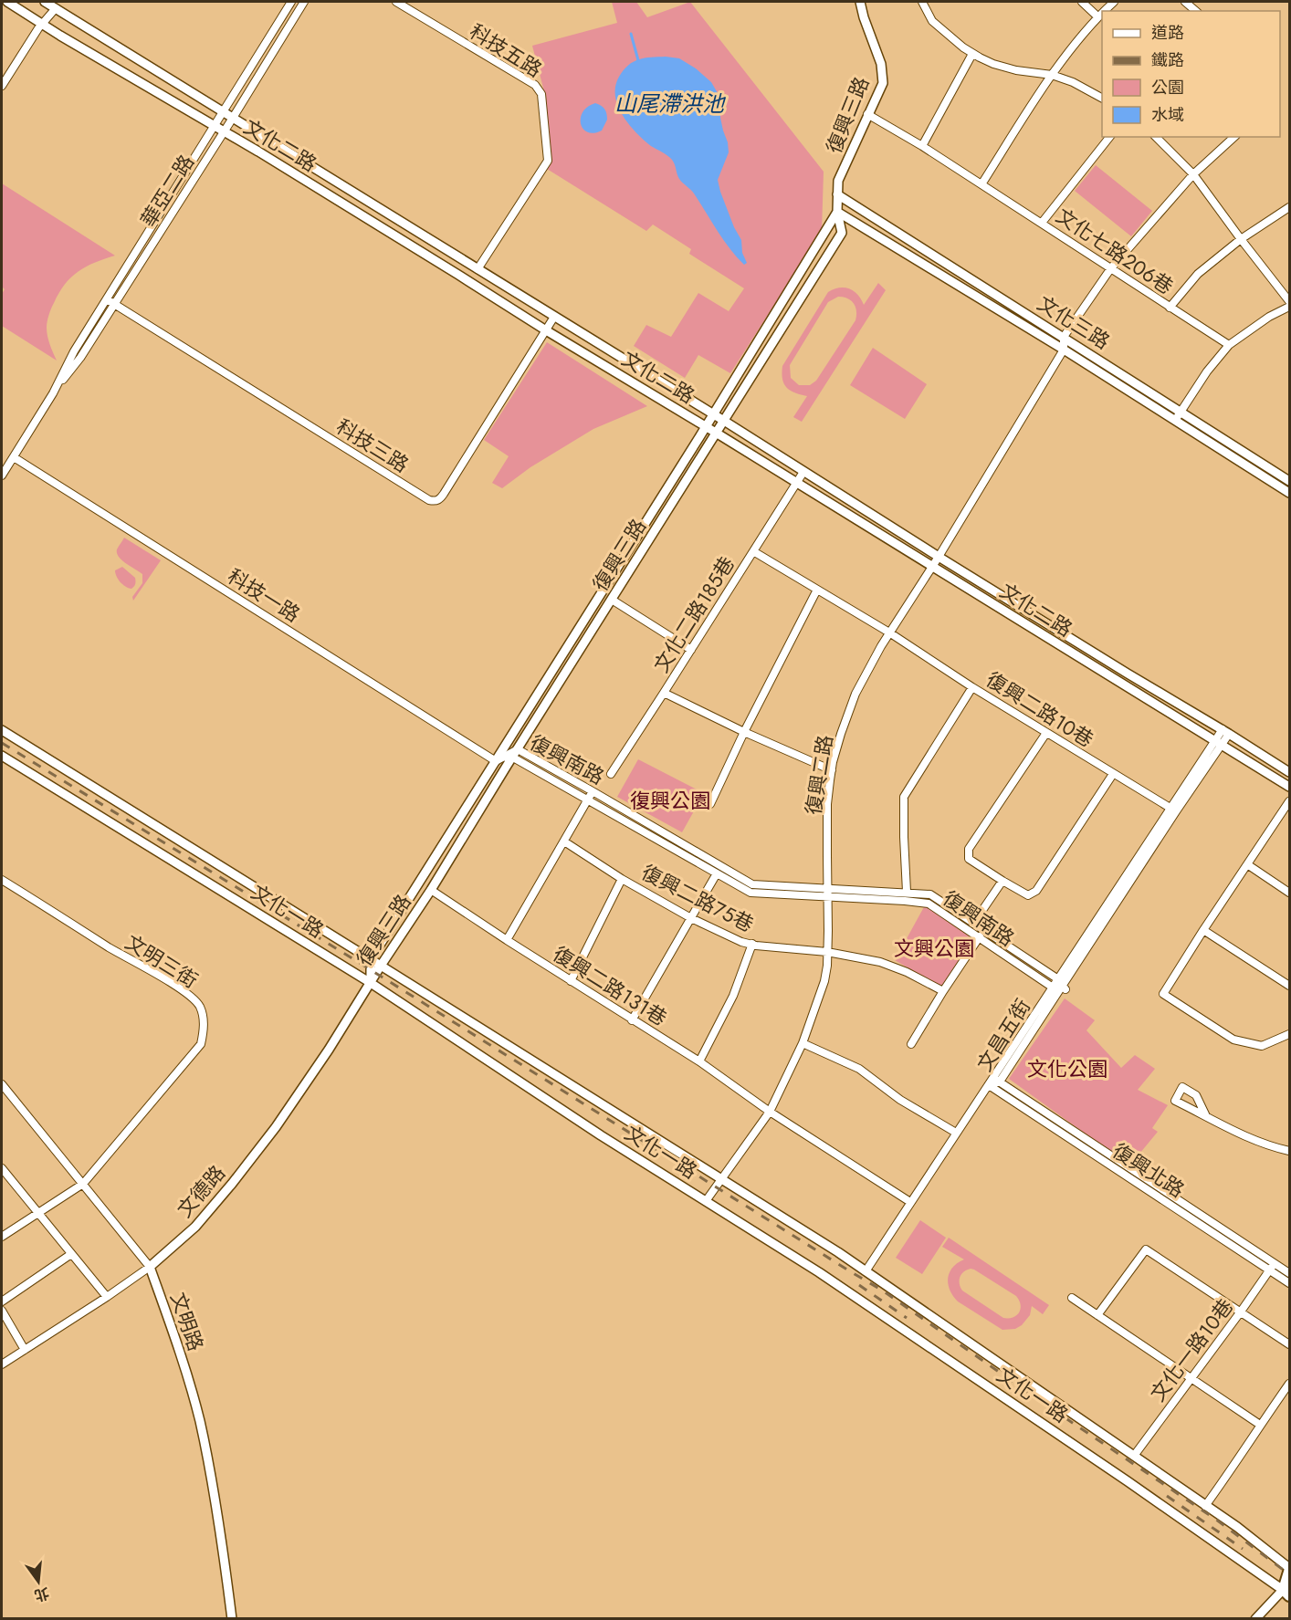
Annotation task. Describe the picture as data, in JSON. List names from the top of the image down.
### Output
{
  "streets": {
    "street": [
      "科技五路",
      "復興三路",
      "文化二路",
      "華亞二路",
      "文化七路206巷",
      "文化三路",
      "科技三路",
      "科技一路",
      "文化二路185巷",
      "復興二路10巷",
      "復興南路",
      "復興二路",
      "復興二路75巷",
      "文化一路",
      "文明三街",
      "復興二路131巷",
      "文昌五街",
      "復興北路",
      "文德路",
      "文明路",
      "文化一路10巷"
    ]
  },
  "crossings": [
    ["科技五路", "文化二路"],
    ["復興三路", "文化二路"],
    ["復興三路", "文化七路206巷"],
    ["復興三路", "文化三路"],
    ["復興三路", "科技一路"],
    ["復興三路", "復興南路"],
    ["復興三路", "文化一路"],
    ["復興三路", "復興二路131巷"],
    ["復興三路", "文德路"],
    ["文化二路", "華亞二路"],
    ["文化二路", "科技三路"],
    ["文化二路", "文化二路185巷"],
    ["文化二路", "復興二路"],
    ["文化二路", "文昌五街"],
    ["華亞二路", "科技三路"],
    ["華亞二路", "科技一路"],
    ["文化三路", "復興二路"],
    ["科技一路", "復興南路"],
    ["文化二路185巷", "復興二路10巷"],
    ["復興二路10巷", "復興二路"],
    ["復興二路10巷", "文昌五街"],
    ["復興南路", "復興二路"],
    ["復興南路", "文昌五街"],
    ["復興二路", "復興二路75巷"],
    ["復興二路", "文化一路"],
    ["復興二路", "復興二路131巷"],
    ["文化一路", "文德路"],
    ["文化一路", "文化一路10巷"],
    ["文明三街", "文明路"],
    ["文昌五街", "復興北路"],
    ["復興北路", "文化一路10巷"],
    ["文德路", "文明路"]
  ],
  "water": ["山尾滯洪池"],
  "parks": ["復興公園", "文興公園", "文化公園"],
  "legend": [
    "道路",
    "鐵路",
    "公園",
    "水域"
  ],
  "north": "bottom"
}
